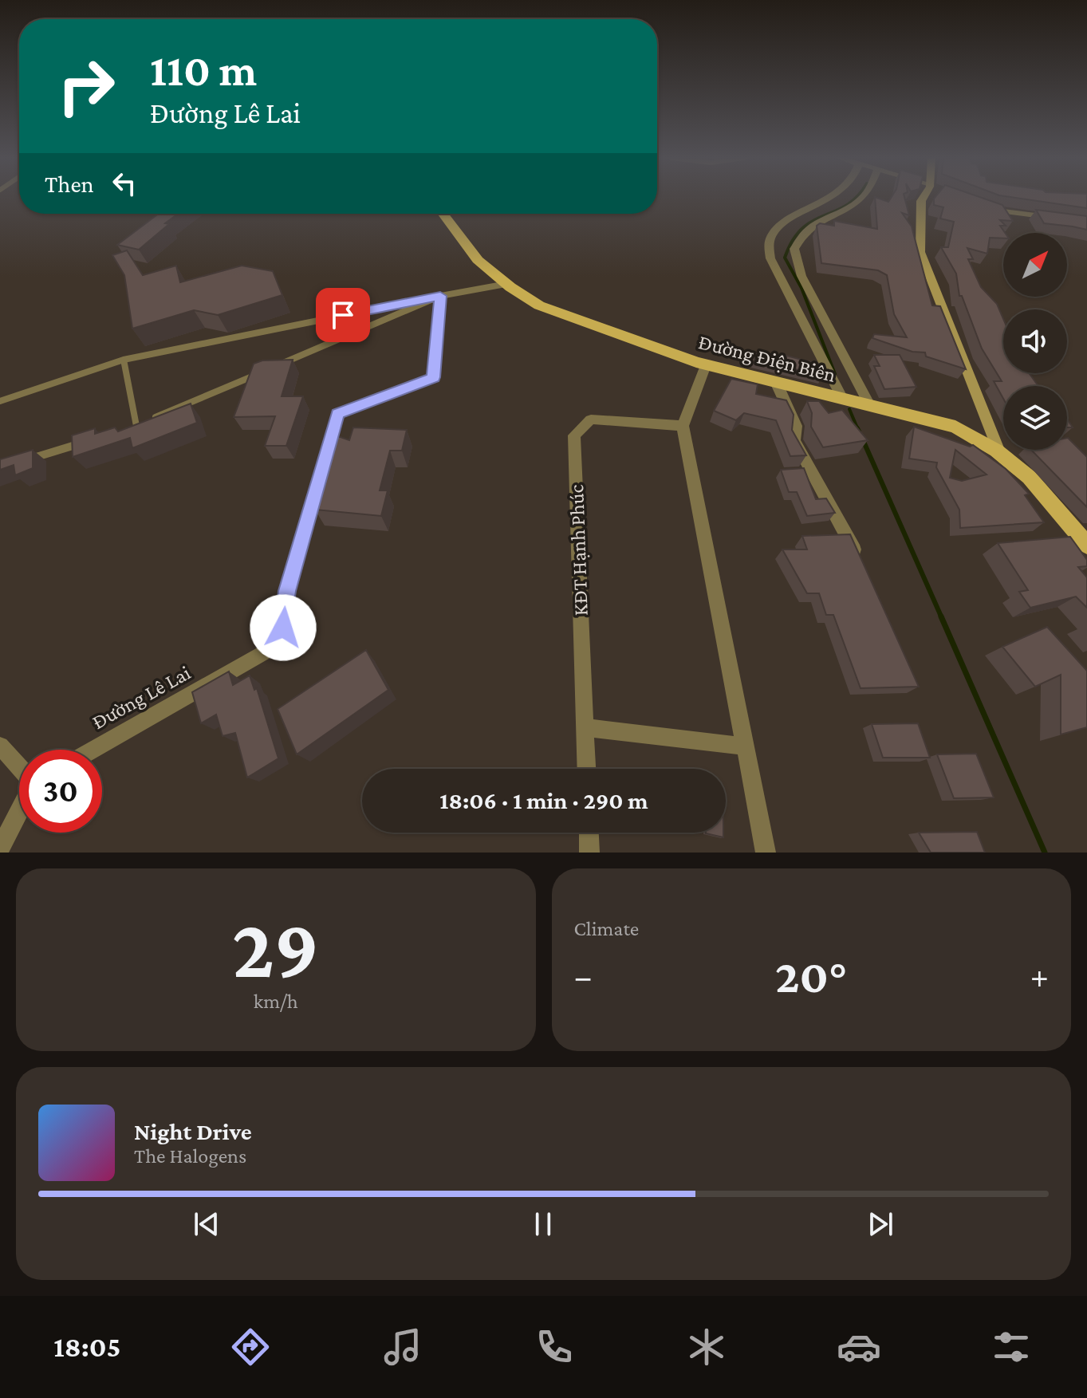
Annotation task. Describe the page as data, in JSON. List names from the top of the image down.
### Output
{
  "streets": {
    "main road": ["Đường Điện Biên"],
    "street": ["KĐT Hạnh Phúc", "Đường Lê Lai"]
  },
  "north": "top right",
  "page": {
    "turn": ["110 m", "Đường Lê Lai"],
    "then": "Then",
    "limit": "30",
    "trip": "18:06 · 1 min · 290 m",
    "tile": [
      ["29", "km/h"],
      "Climate"
    ],
    "heat": ["−", "20°", "+"],
    "song": ["Night Drive", "The Halogens"],
    "tabs": "18:05"
  }
}
